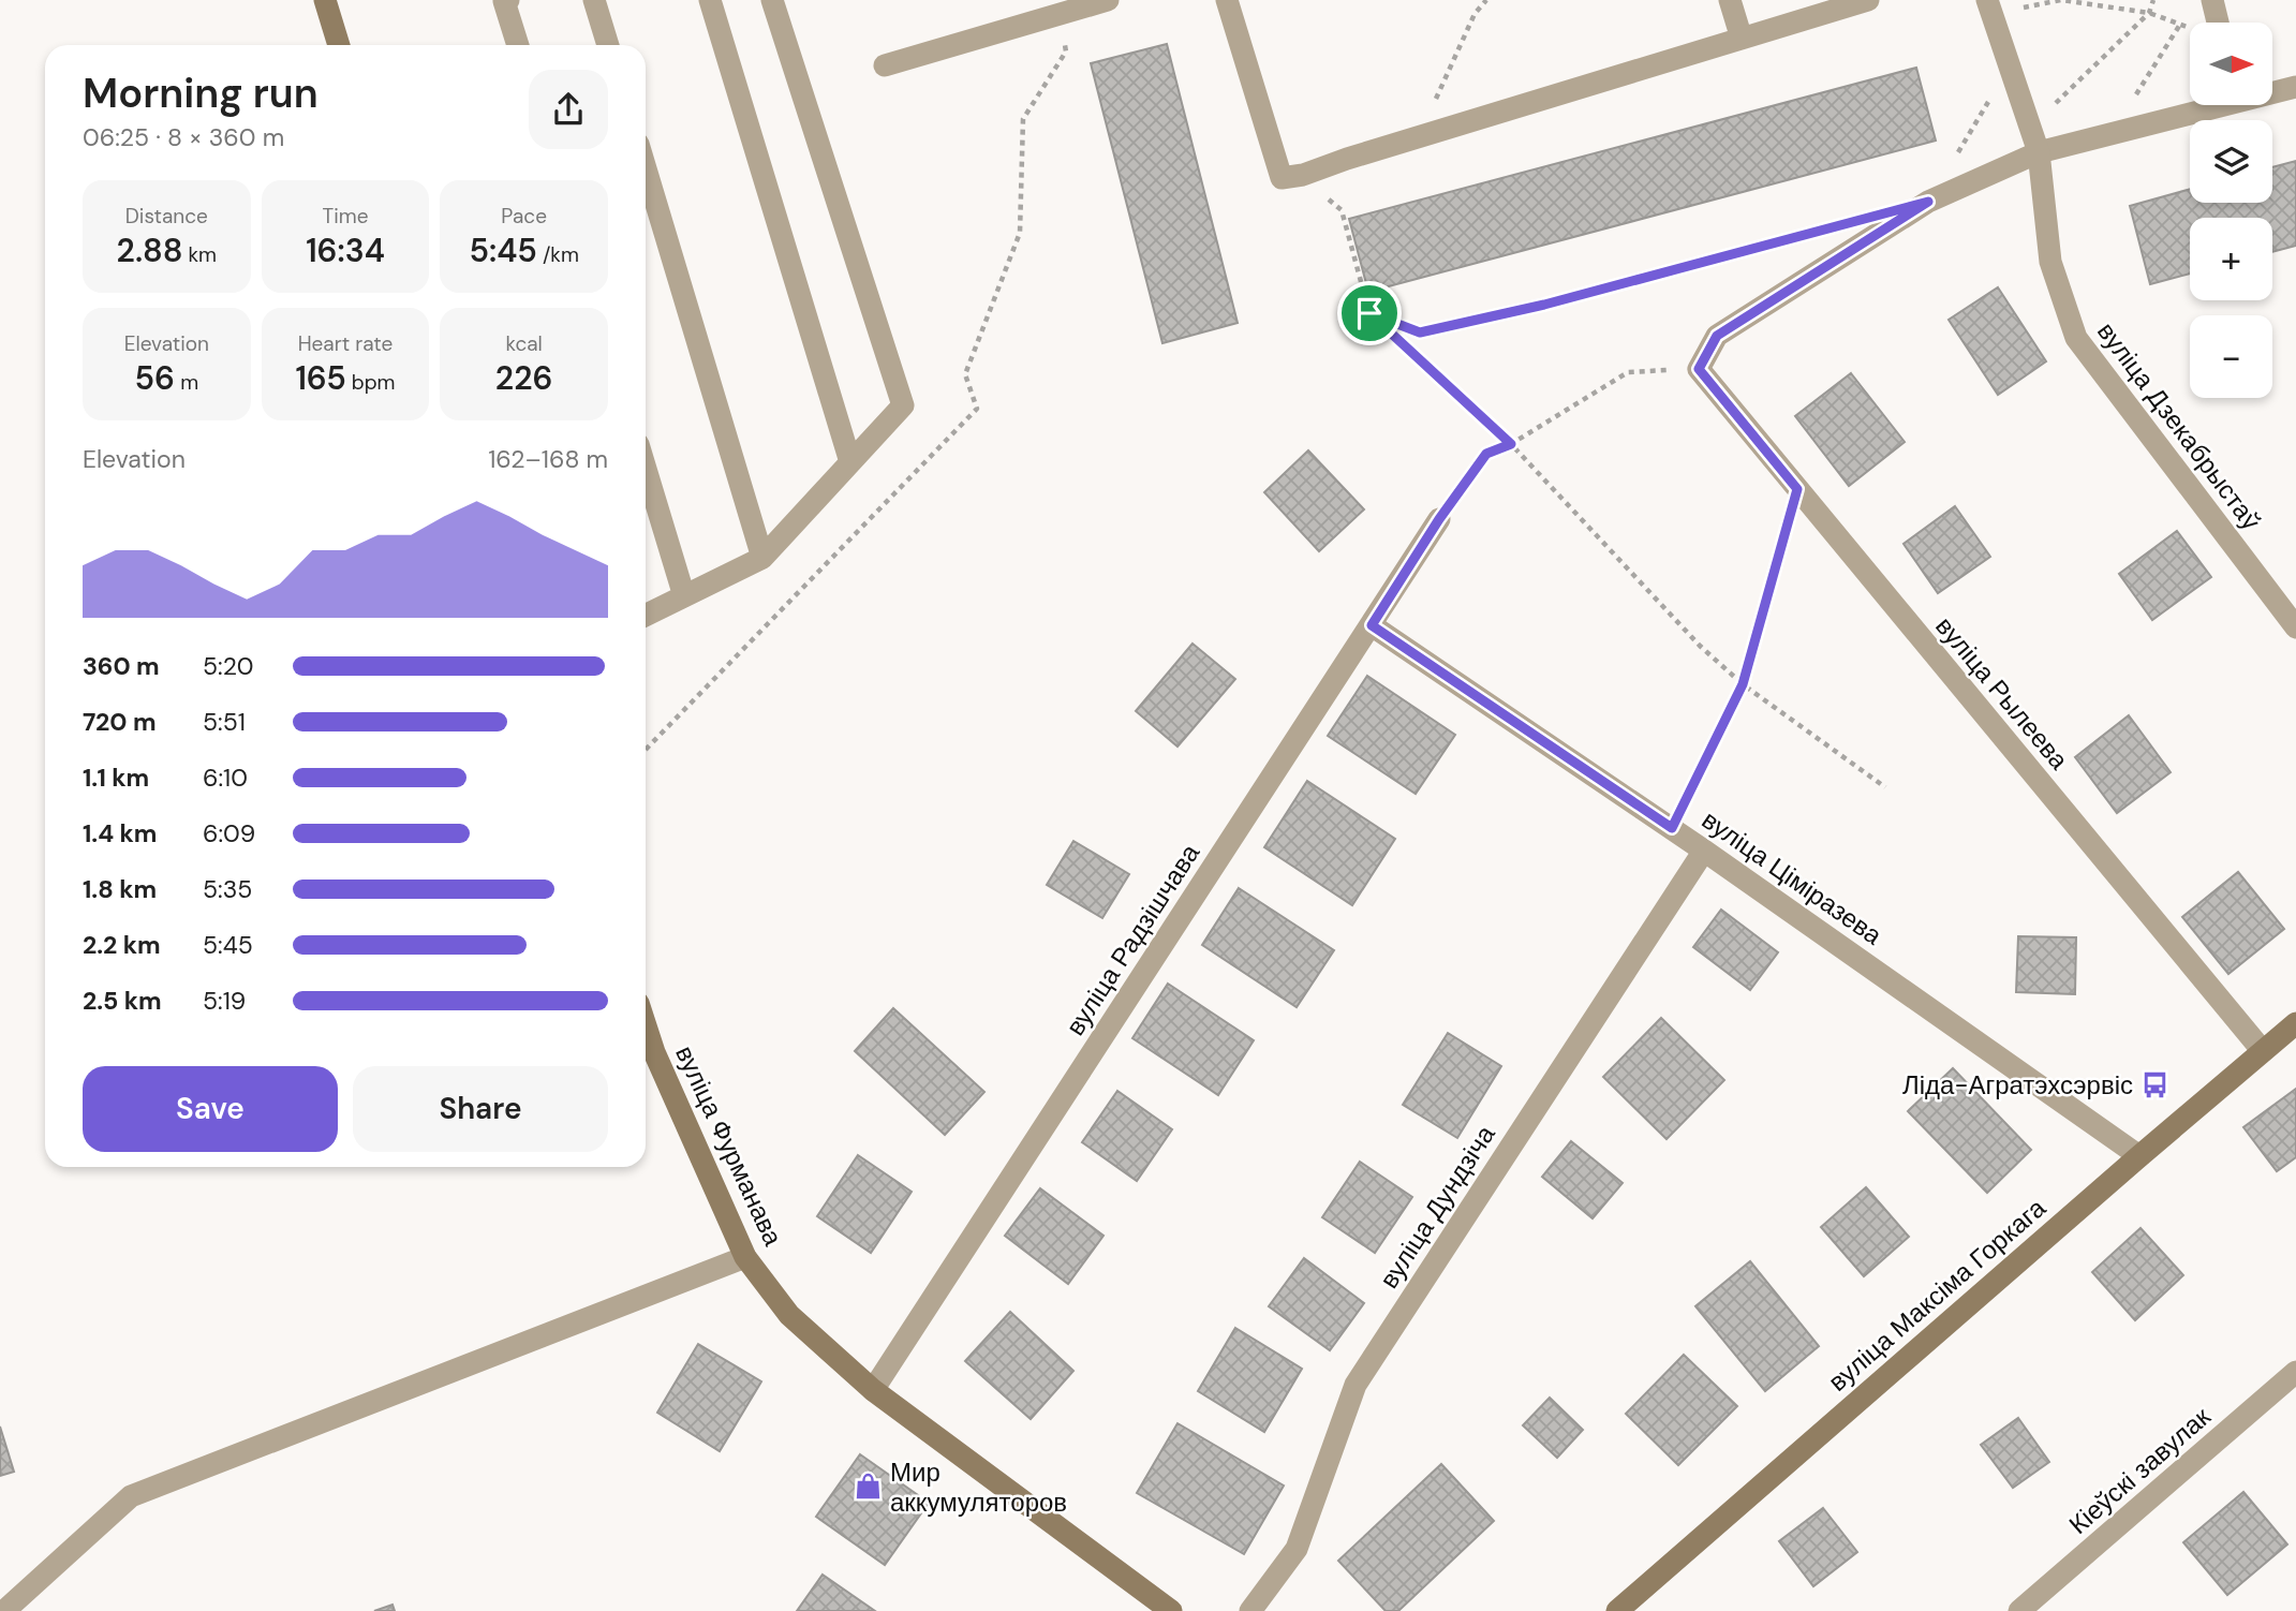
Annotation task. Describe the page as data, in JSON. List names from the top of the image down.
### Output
{
  "streets": {
    "street": [
      "вуліца Дзекабрыстаў",
      "вуліца Рылеева",
      "вуліца Ціміразева",
      "вуліца Радзішчава",
      "вуліца Фурманава",
      "вуліца Дундзіча",
      "вуліца Максіма Горкага",
      "Кіеўскі завулак"
    ]
  },
  "crossings": [
    ["вуліца Рылеева", "вуліца Максіма Горкага"],
    ["вуліца Ціміразева", "вуліца Радзішчава"],
    ["вуліца Ціміразева", "вуліца Дундзіча"],
    ["вуліца Ціміразева", "вуліца Максіма Горкага"],
    ["вуліца Радзішчава", "вуліца Фурманава"]
  ],
  "places": {
    "bus stop": ["Ліда-Агратэхсэрвіс"],
    "shop": ["Мир аккумуляторов"]
  },
  "north": "right",
  "page": {
    "map_buttons": ["+", "−"],
    "heading": ["Morning run", "06:25 · 8 × 360 m"],
    "stats": [
      ["Distance", "2.88 km"],
      ["Time", "16:34"],
      ["Pace", "5:45 /km"],
      ["Elevation", "56 m"],
      ["Heart rate", "165 bpm"],
      ["kcal", "226"]
    ],
    "chart": ["Elevation", "162–168 m"],
    "list": [
      {
        "name": "360 m",
        "note": "5:20"
      },
      {
        "name": "720 m",
        "note": "5:51"
      },
      {
        "name": "1.1 km",
        "note": "6:10"
      },
      {
        "name": "1.4 km",
        "note": "6:09"
      },
      {
        "name": "1.8 km",
        "note": "5:35"
      },
      {
        "name": "2.2 km",
        "note": "5:45"
      },
      {
        "name": "2.5 km",
        "note": "5:19"
      }
    ],
    "buttons": ["Save", "Share"]
  }
}
